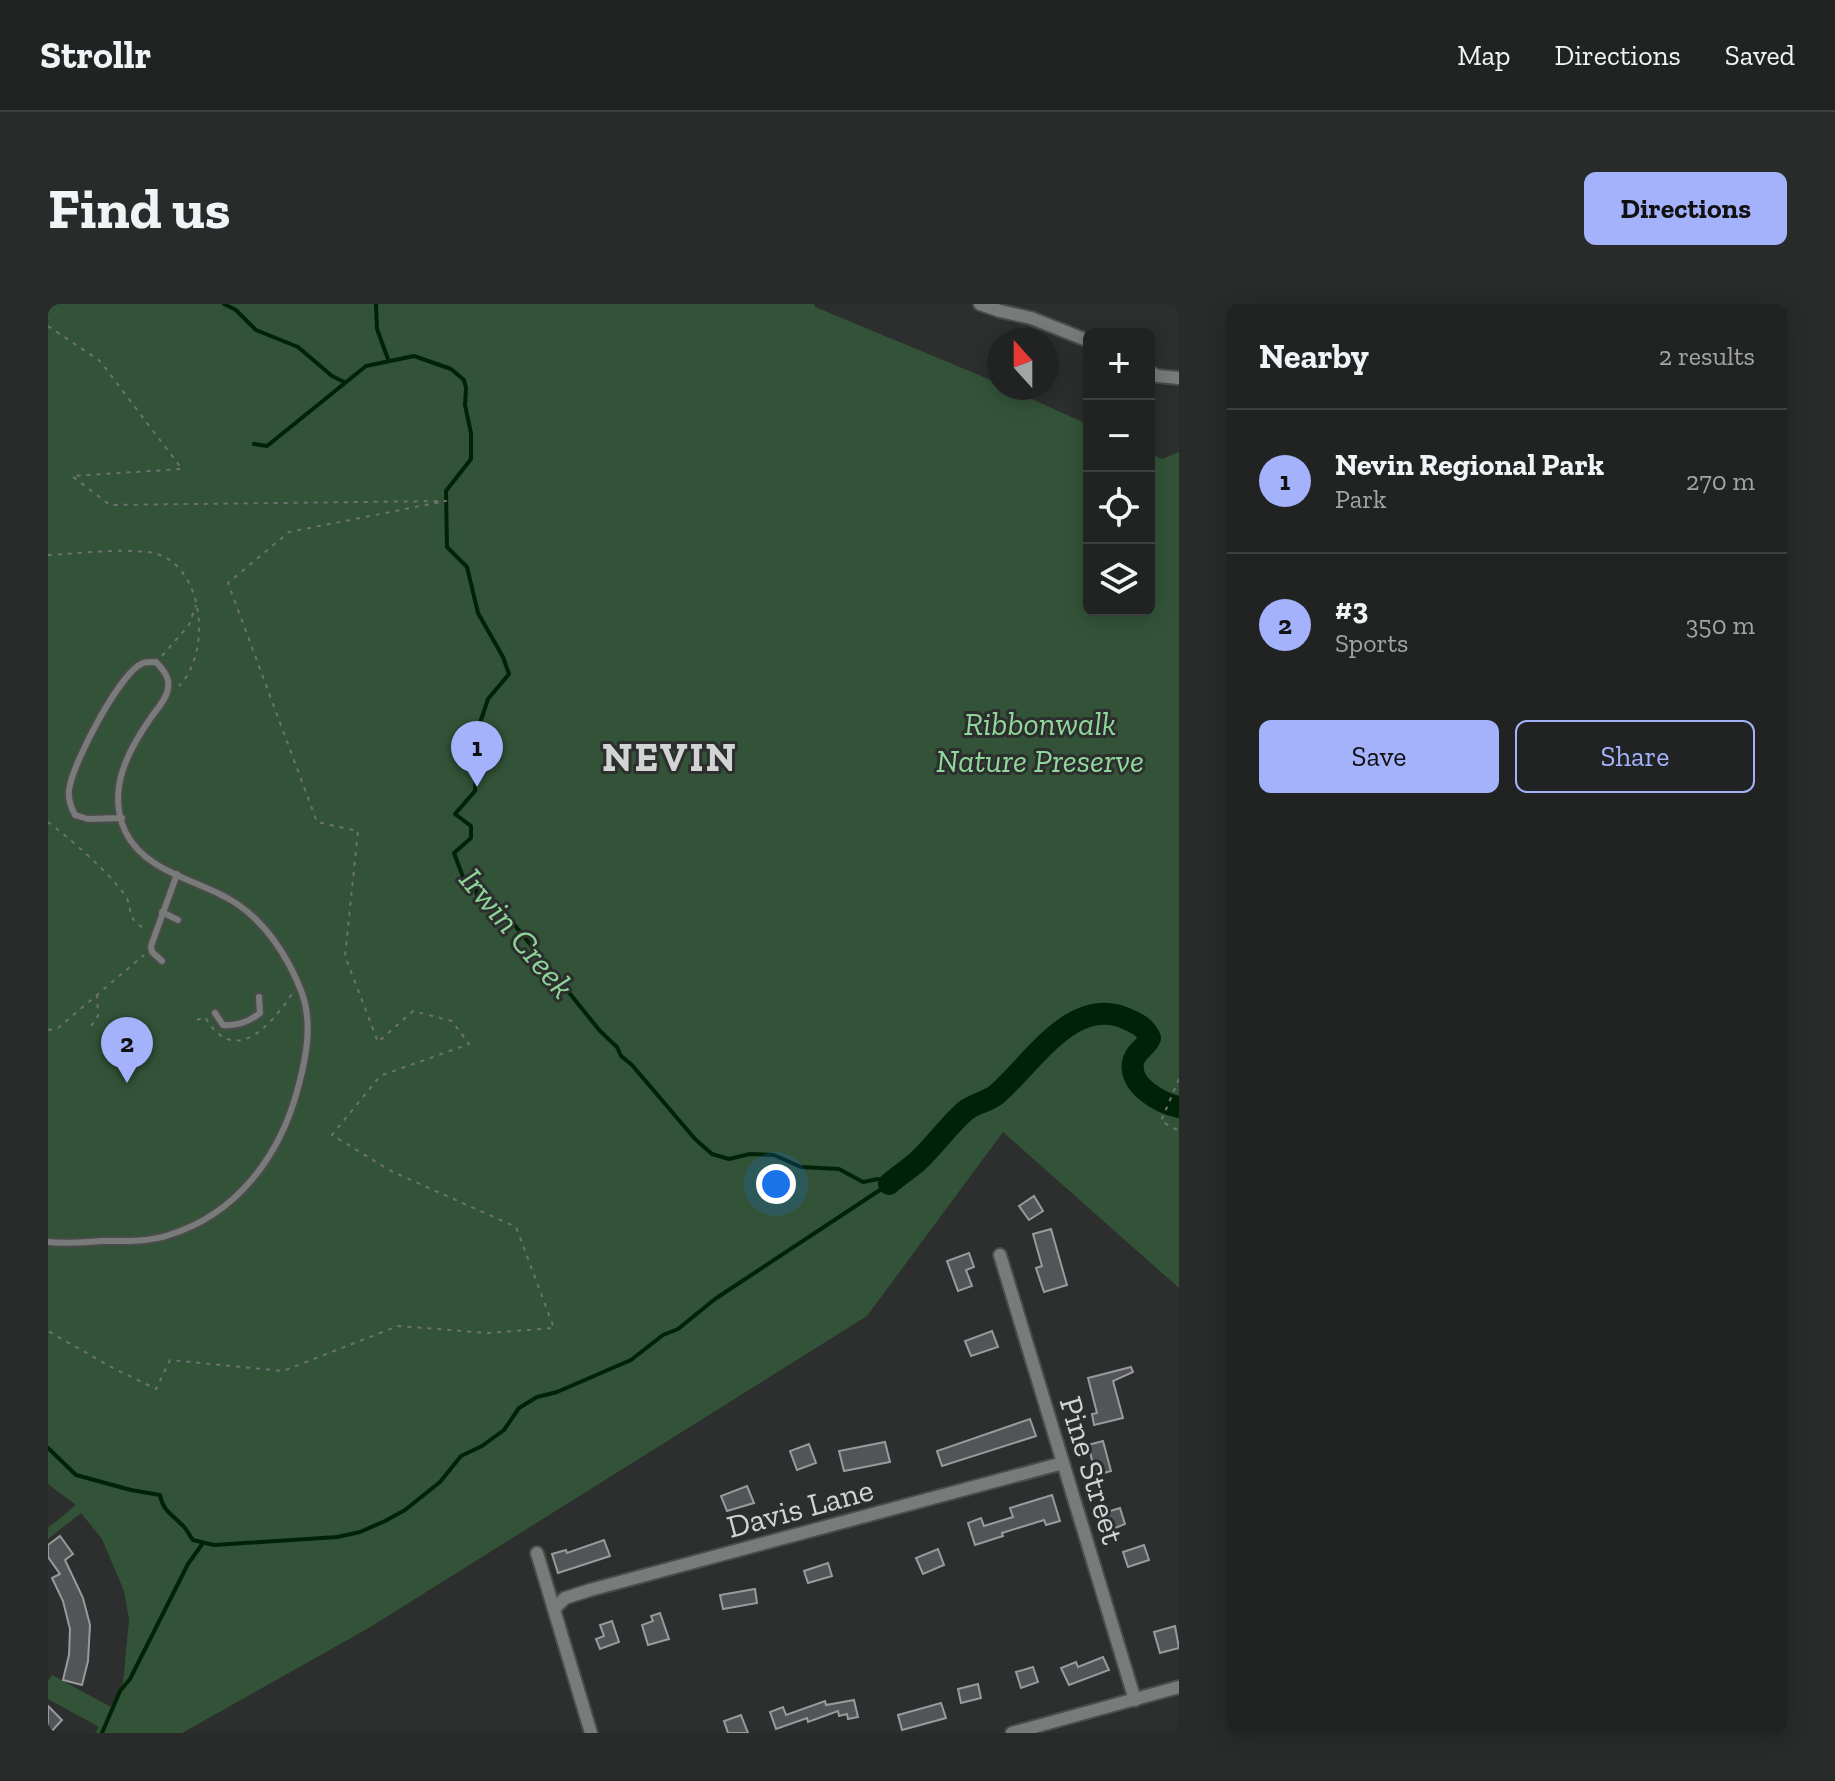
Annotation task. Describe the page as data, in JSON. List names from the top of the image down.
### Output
{
  "streets": {
    "street": ["Pine Street", "Davis Lane"]
  },
  "crossings": [
    ["Pine Street", "Davis Lane"]
  ],
  "districts": ["NEVIN"],
  "water": ["Irwin Creek"],
  "parks": ["Ribbonwalk Nature Preserve"],
  "north": "top",
  "page": {
    "header": "Strollr",
    "nav": ["Map", "Directions", "Saved"],
    "buttons": [
      "Directions",
      ["Save", "Share"]
    ],
    "title": "Find us",
    "heading": ["Nearby", "2 results"],
    "map_buttons": ["+", "−"],
    "list": [
      {
        "mark": "1",
        "name": "Nevin Regional Park",
        "note": "Park",
        "value": "270 m"
      },
      {
        "mark": "2",
        "name": "#3",
        "note": "Sports",
        "value": "350 m"
      }
    ],
    "pins": ["1", "2"]
  }
}
